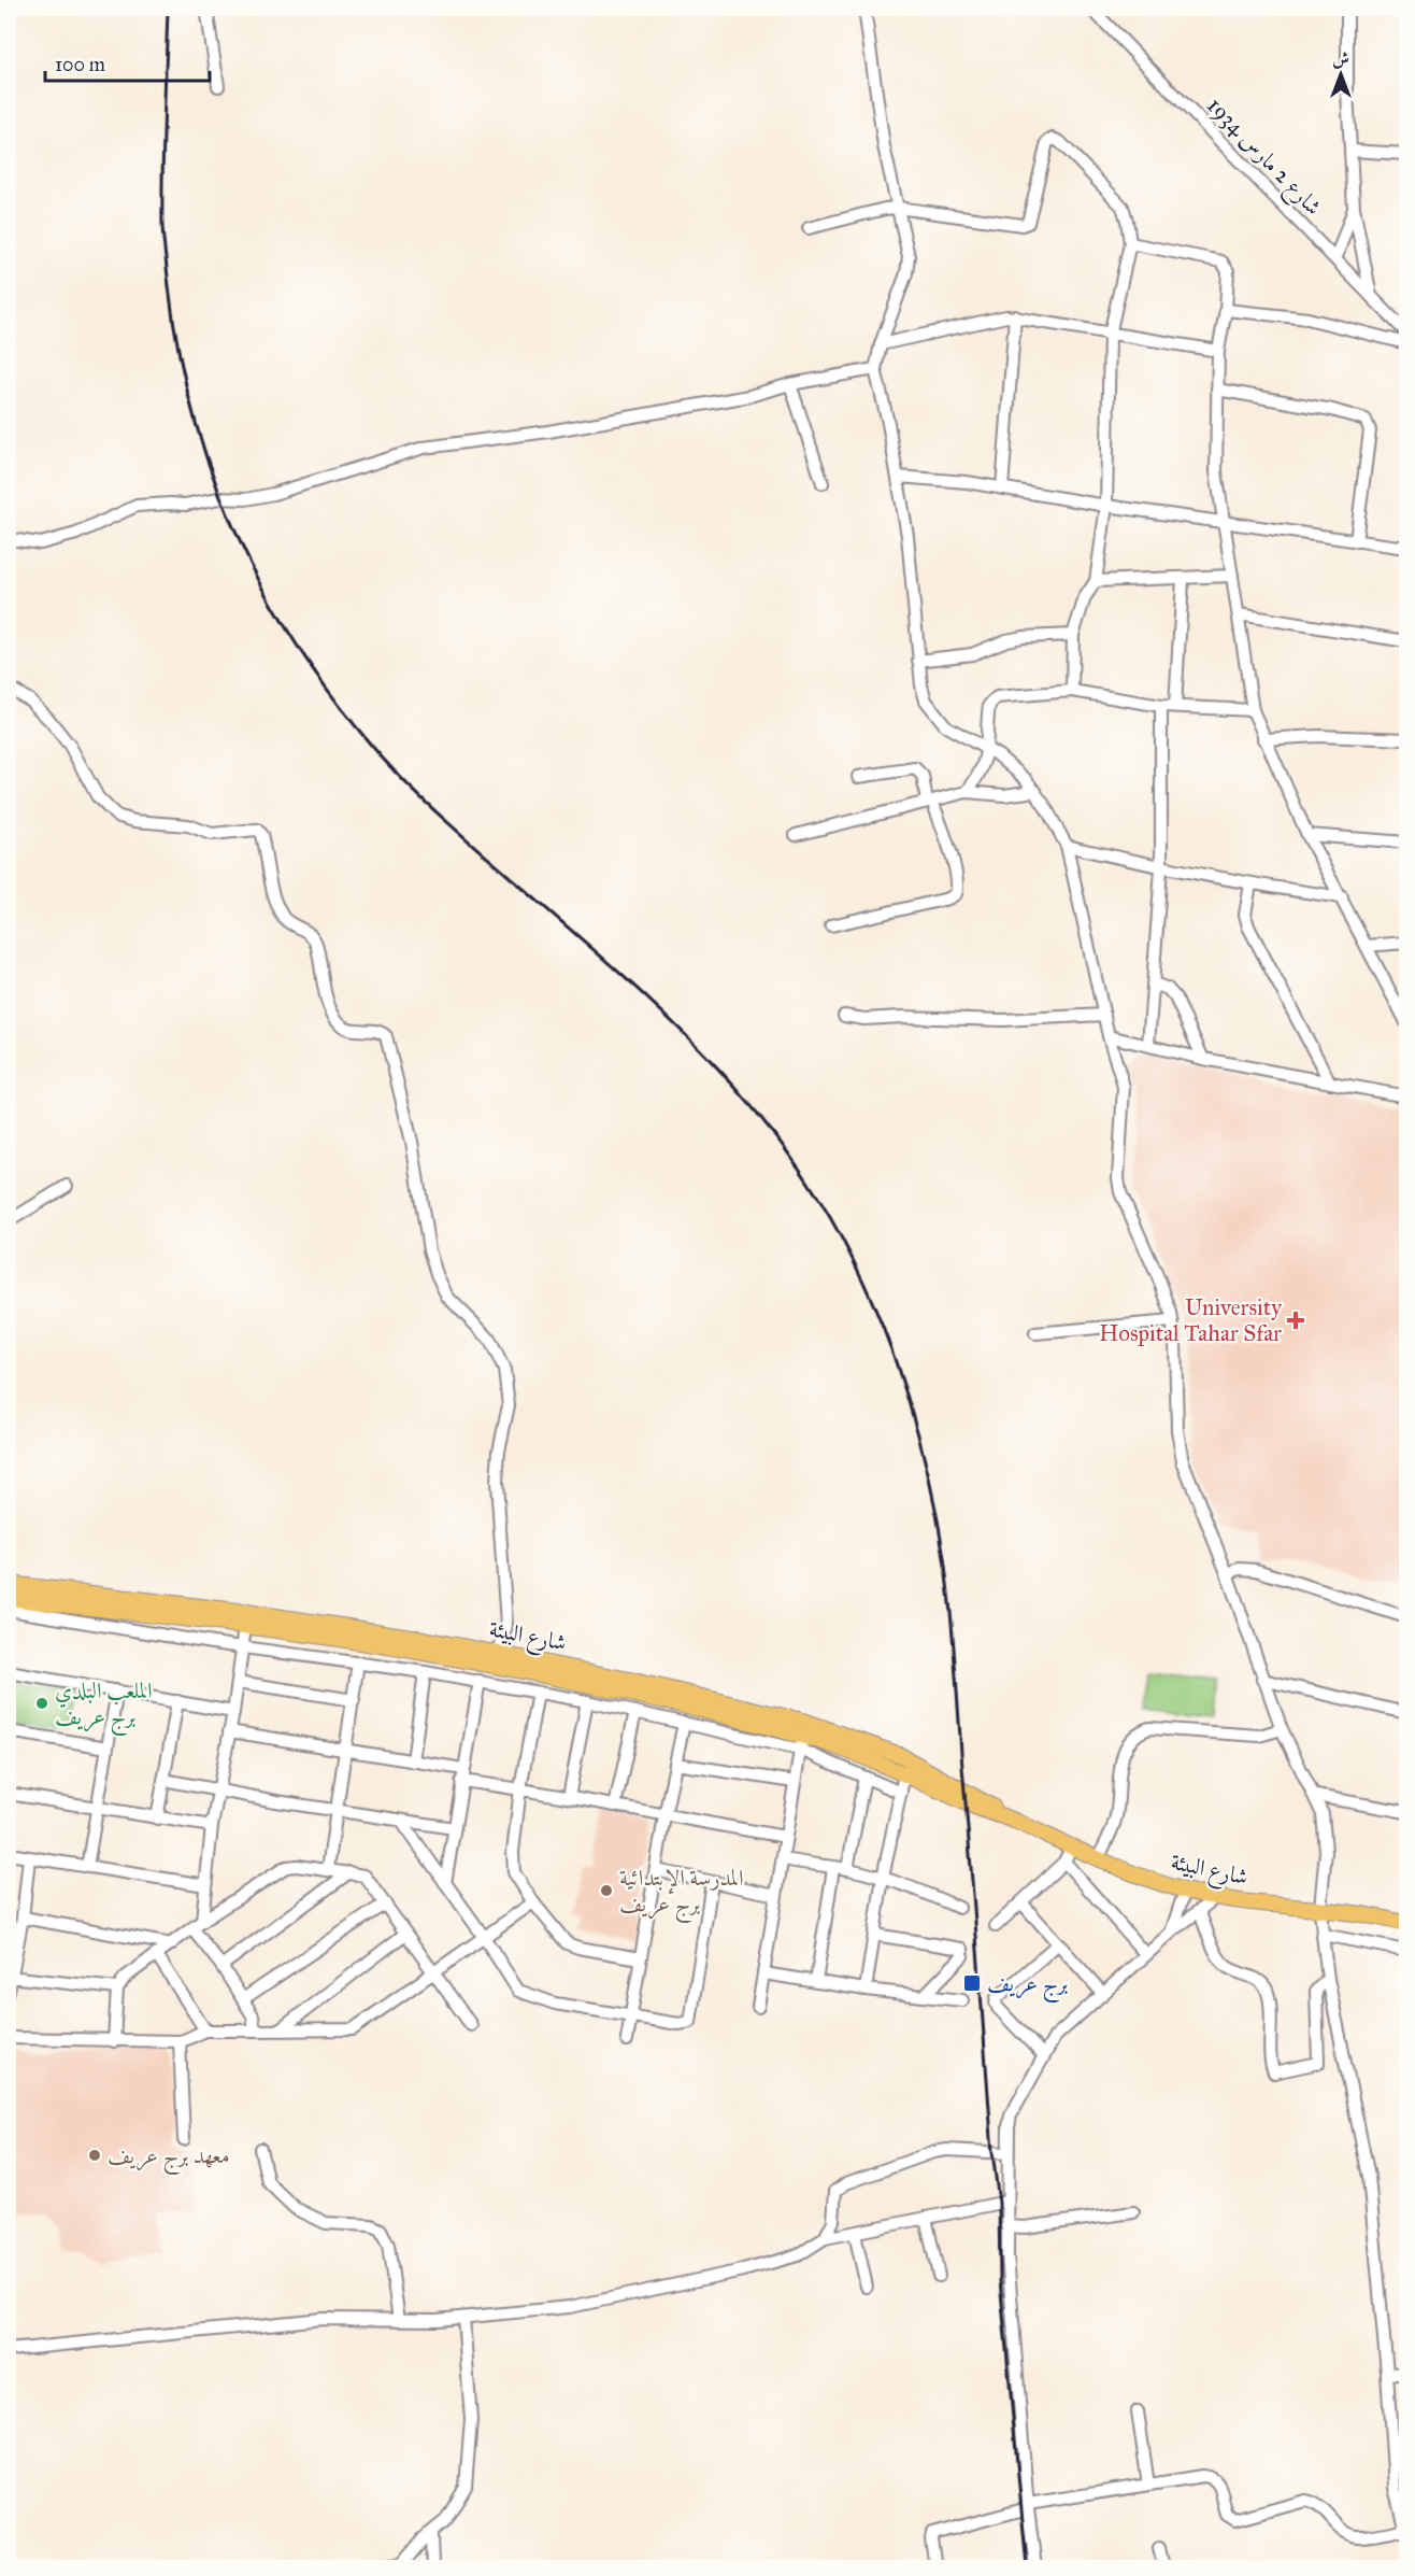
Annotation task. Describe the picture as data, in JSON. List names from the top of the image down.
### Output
{
  "streets": {
    "main road": ["شارع البيئة"],
    "street": ["شارع 2 مارس 1934"]
  },
  "places": {
    "health": ["University Hospital Tahar Sfar"],
    "other": ["الملعب البلدي برج عريف", "المدرسة الإبتدائية برج عريف", "معهد برج عريف"],
    "transit": ["برج عريف"]
  },
  "scale_bar": "100 m",
  "north": "top"
}
